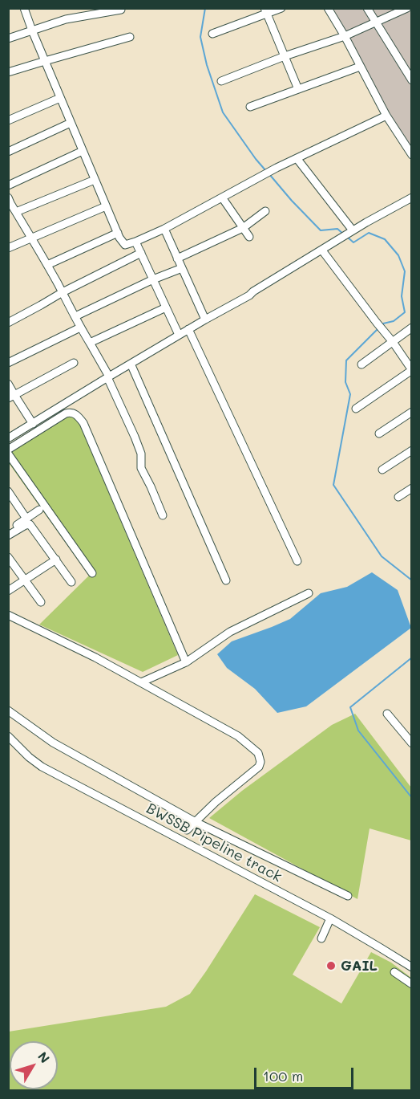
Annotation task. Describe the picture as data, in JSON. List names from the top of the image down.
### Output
{
  "streets": {
    "street": ["BWSSB Pipeline track"]
  },
  "places": ["GAIL"],
  "scale_bar": "100 m",
  "north": "top right"
}
